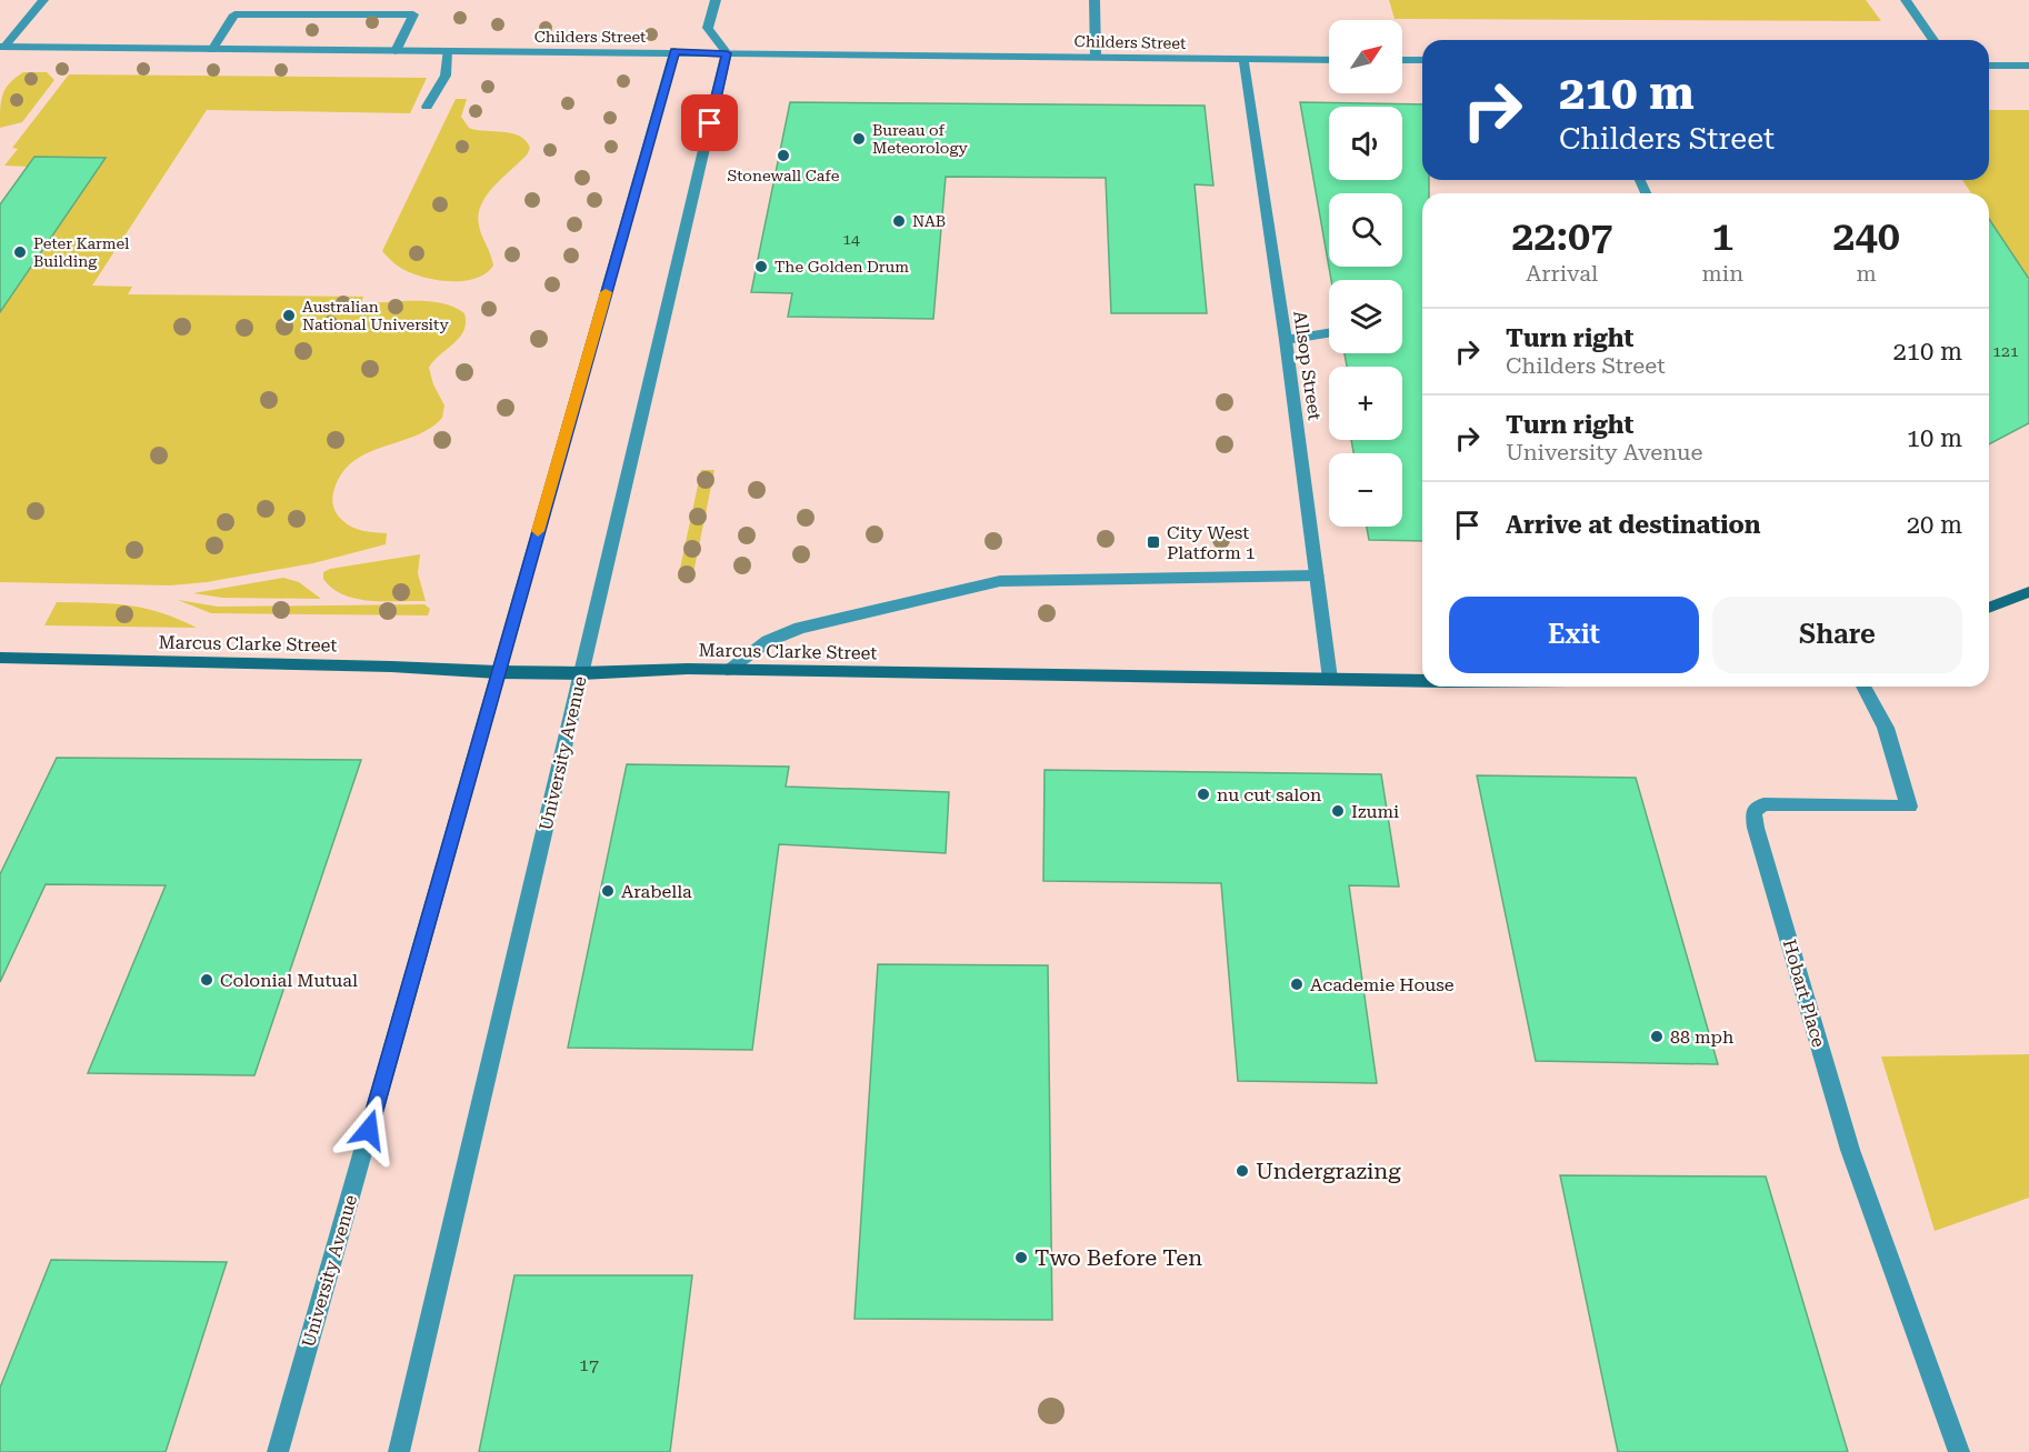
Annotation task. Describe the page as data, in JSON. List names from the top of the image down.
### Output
{
  "streets": {
    "street": [
      "Childers Street",
      "Allsop Street",
      "Marcus Clarke Street",
      "University Avenue",
      "Hobart Place"
    ]
  },
  "crossings": [
    ["Childers Street", "Allsop Street"],
    ["Childers Street", "University Avenue"],
    ["Allsop Street", "Marcus Clarke Street"],
    ["Marcus Clarke Street", "University Avenue"]
  ],
  "places": {
    "other": [
      "Bureau of Meteorology",
      "Stonewall Cafe",
      "NAB",
      "Peter Karmel Building",
      "The Golden Drum",
      "Australian National University",
      "nu cut salon",
      "Izumi",
      "Arabella",
      "Colonial Mutual",
      "Academie House",
      "88 mph",
      "Undergrazing",
      "Two Before Ten"
    ],
    "transit": ["City West Platform 1"]
  },
  "house_numbers": ["14", "121", "17"],
  "north": "top right",
  "page": {
    "map_buttons": ["+", "−"],
    "turn": ["210 m", "Childers Street"],
    "eta": [
      "22:07",
      "Arrival",
      "1",
      "min",
      "240",
      "m"
    ],
    "list": [
      {
        "name": "Turn right",
        "note": "Childers Street",
        "value": "210 m"
      },
      {
        "name": "Turn right",
        "note": "University Avenue",
        "value": "10 m"
      },
      {
        "name": "Arrive at destination",
        "value": "20 m"
      }
    ],
    "buttons": ["Exit", "Share"]
  }
}
